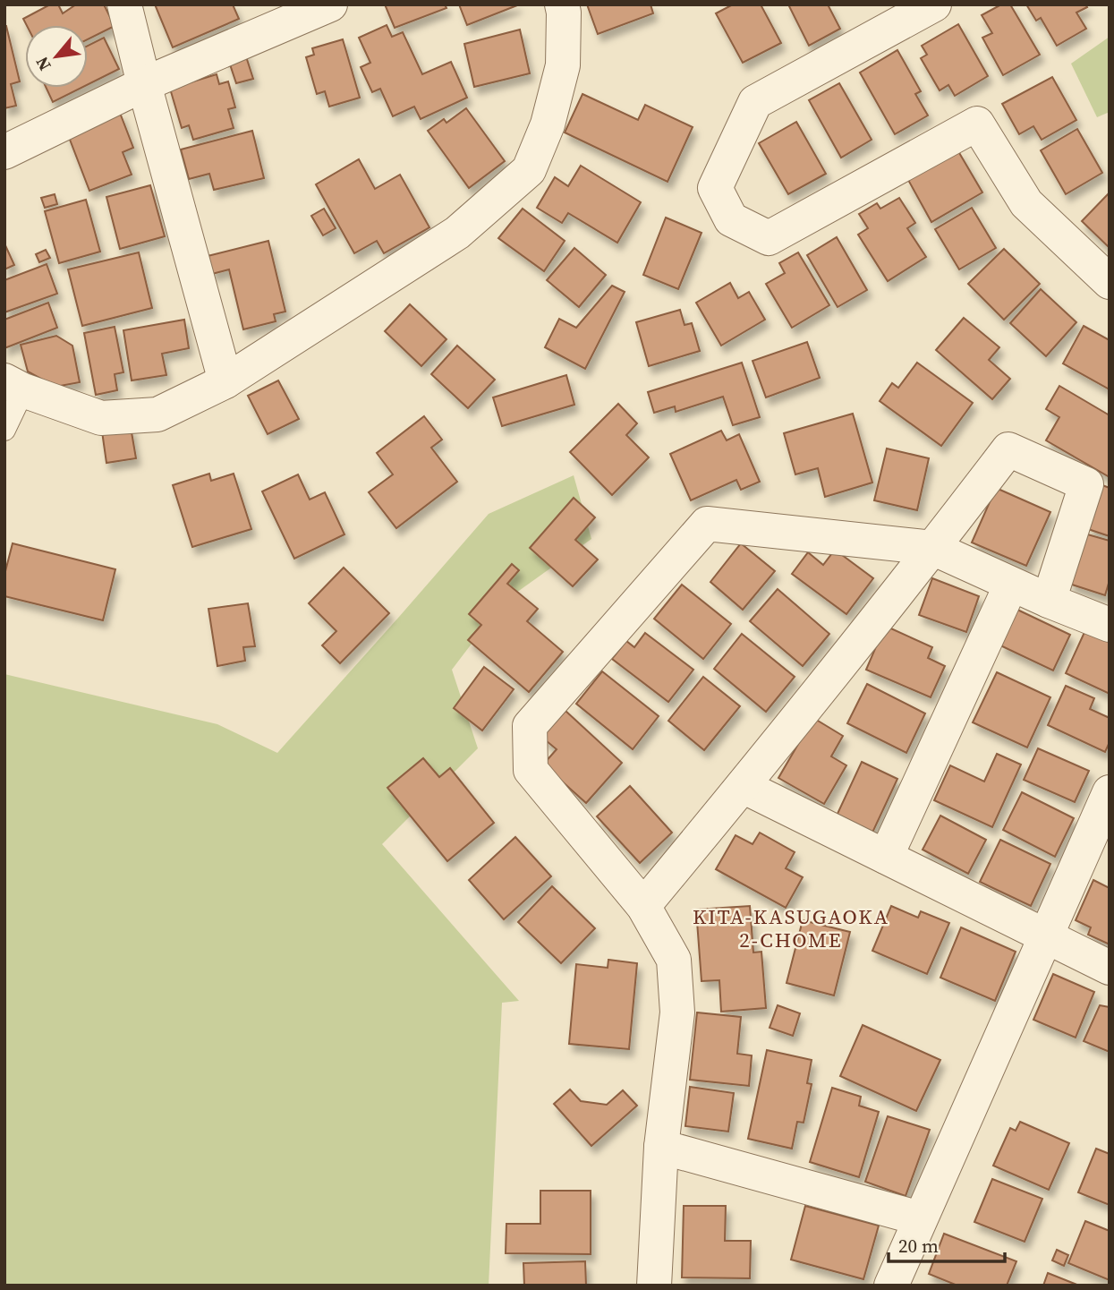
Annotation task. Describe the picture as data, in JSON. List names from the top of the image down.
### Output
{
  "districts": ["KITA-KASUGAOKA 2-CHOME"],
  "scale_bar": "20 m",
  "north": "bottom left"
}
